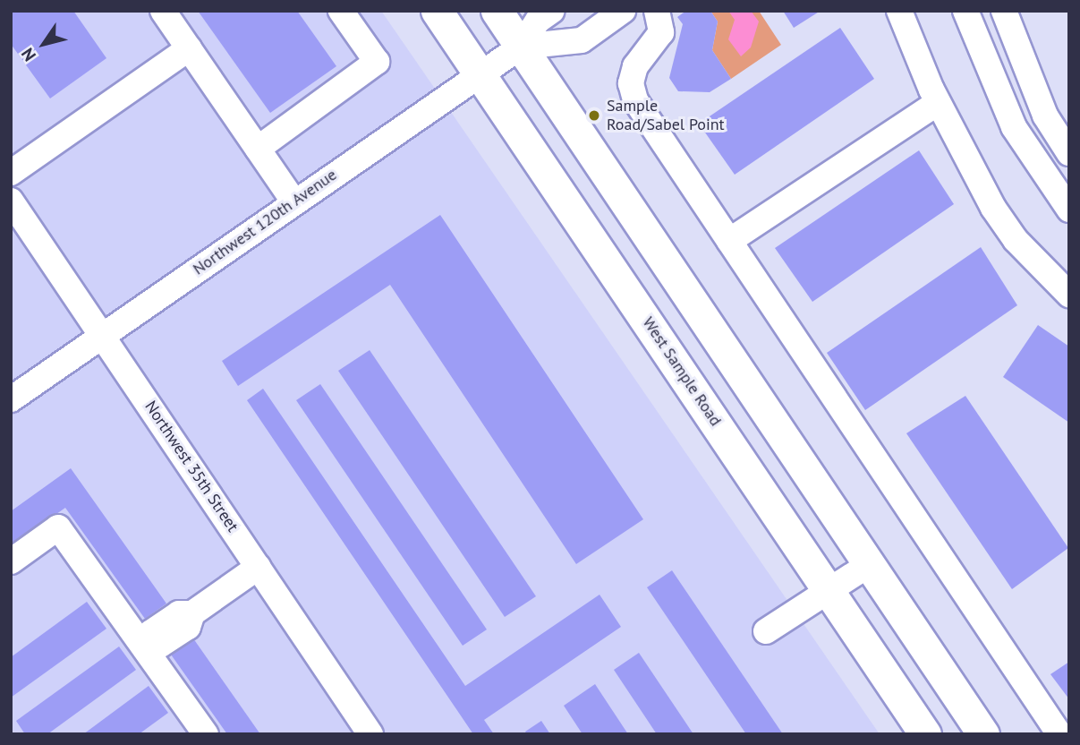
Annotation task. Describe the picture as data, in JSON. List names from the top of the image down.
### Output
{
  "streets": {
    "main road": ["West Sample Road"],
    "street": ["Northwest 120th Avenue", "Northwest 35th Street"]
  },
  "crossings": [
    ["Northwest 120th Avenue", "West Sample Road"],
    ["Northwest 120th Avenue", "Northwest 35th Street"]
  ],
  "places": ["Sample Road/Sabel Point"],
  "north": "bottom left"
}
